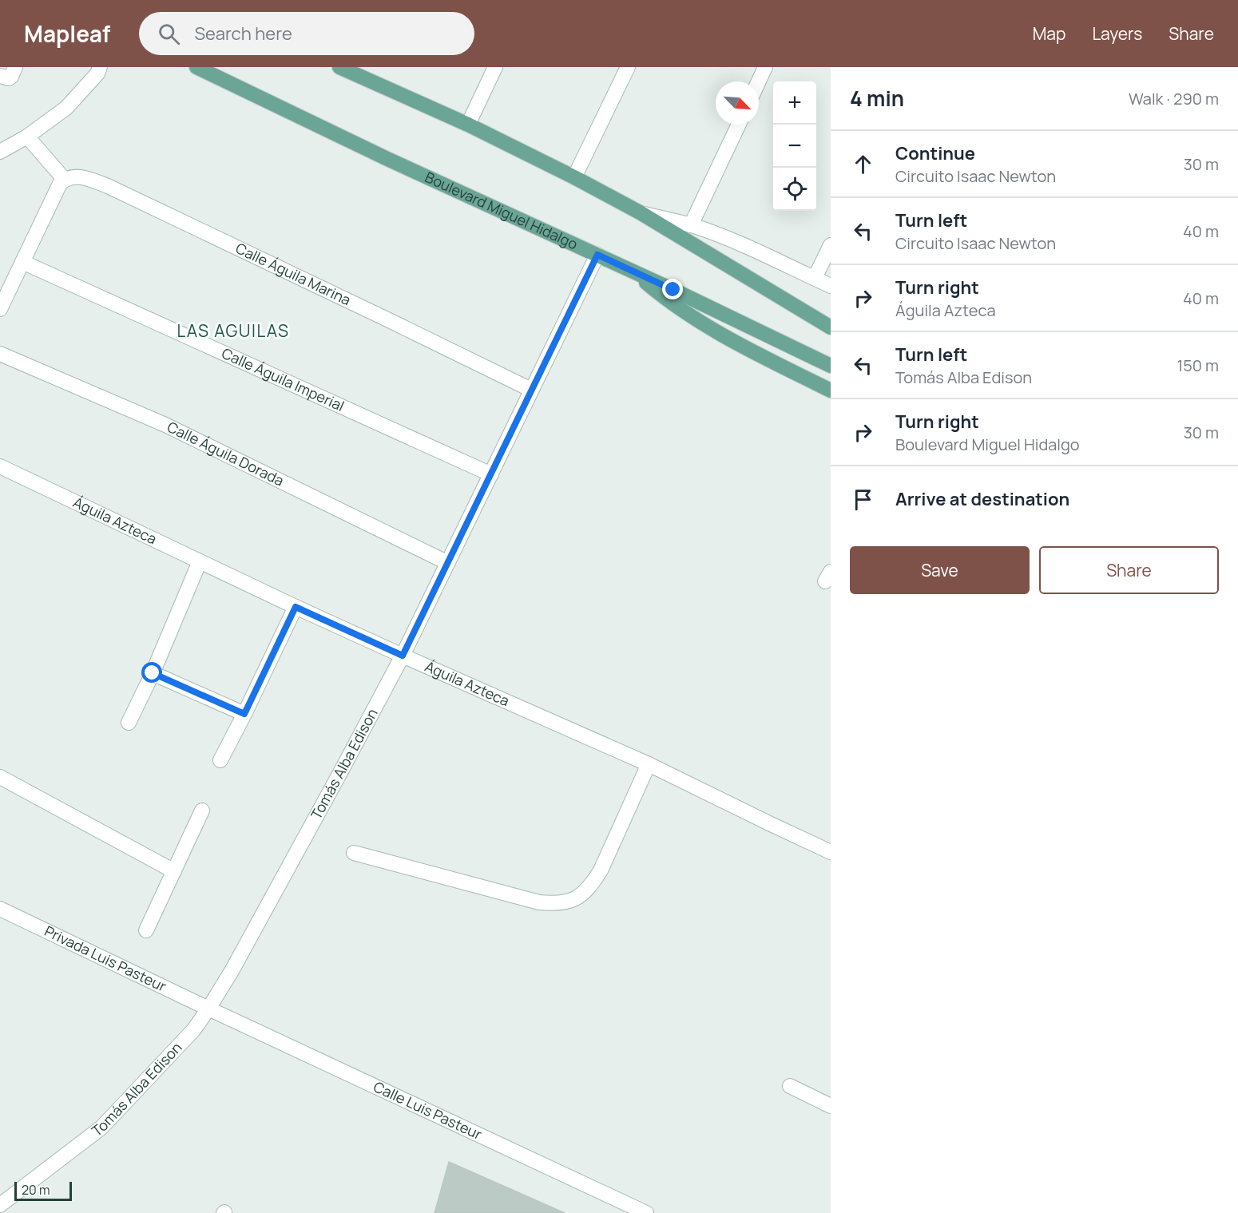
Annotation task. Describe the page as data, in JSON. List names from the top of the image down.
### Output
{
  "streets": {
    "main road": ["Boulevard Miguel Hidalgo"],
    "street": [
      "Calle Águila Marina",
      "Calle Águila Imperial",
      "Calle Águila Dorada",
      "Águila Azteca",
      "Tomás Alba Edison",
      "Privada Luis Pasteur",
      "Calle Luis Pasteur"
    ]
  },
  "crossings": [
    ["Boulevard Miguel Hidalgo", "Tomás Alba Edison"],
    ["Calle Águila Marina", "Tomás Alba Edison"],
    ["Calle Águila Imperial", "Tomás Alba Edison"],
    ["Calle Águila Dorada", "Tomás Alba Edison"],
    ["Águila Azteca", "Tomás Alba Edison"],
    ["Tomás Alba Edison", "Privada Luis Pasteur"],
    ["Tomás Alba Edison", "Calle Luis Pasteur"],
    ["Privada Luis Pasteur", "Calle Luis Pasteur"]
  ],
  "districts": ["LAS AGUILAS"],
  "scale_bar": "20 m",
  "north": "bottom right",
  "page": {
    "header": "Mapleaf",
    "search": "Search here",
    "nav": ["Map", "Layers", "Share"],
    "heading": ["4 min", "Walk · 290 m"],
    "map_buttons": ["+", "−"],
    "list": [
      ["Continue", "Circuito Isaac Newton", "30 m"],
      ["Turn left", "Circuito Isaac Newton", "40 m"],
      ["Turn right", "Águila Azteca", "40 m"],
      ["Turn left", "Tomás Alba Edison", "150 m"],
      ["Turn right", "Boulevard Miguel Hidalgo", "30 m"],
      "Arrive at destination"
    ],
    "buttons": ["Save", "Share"],
    "scale": "20 m"
  }
}
